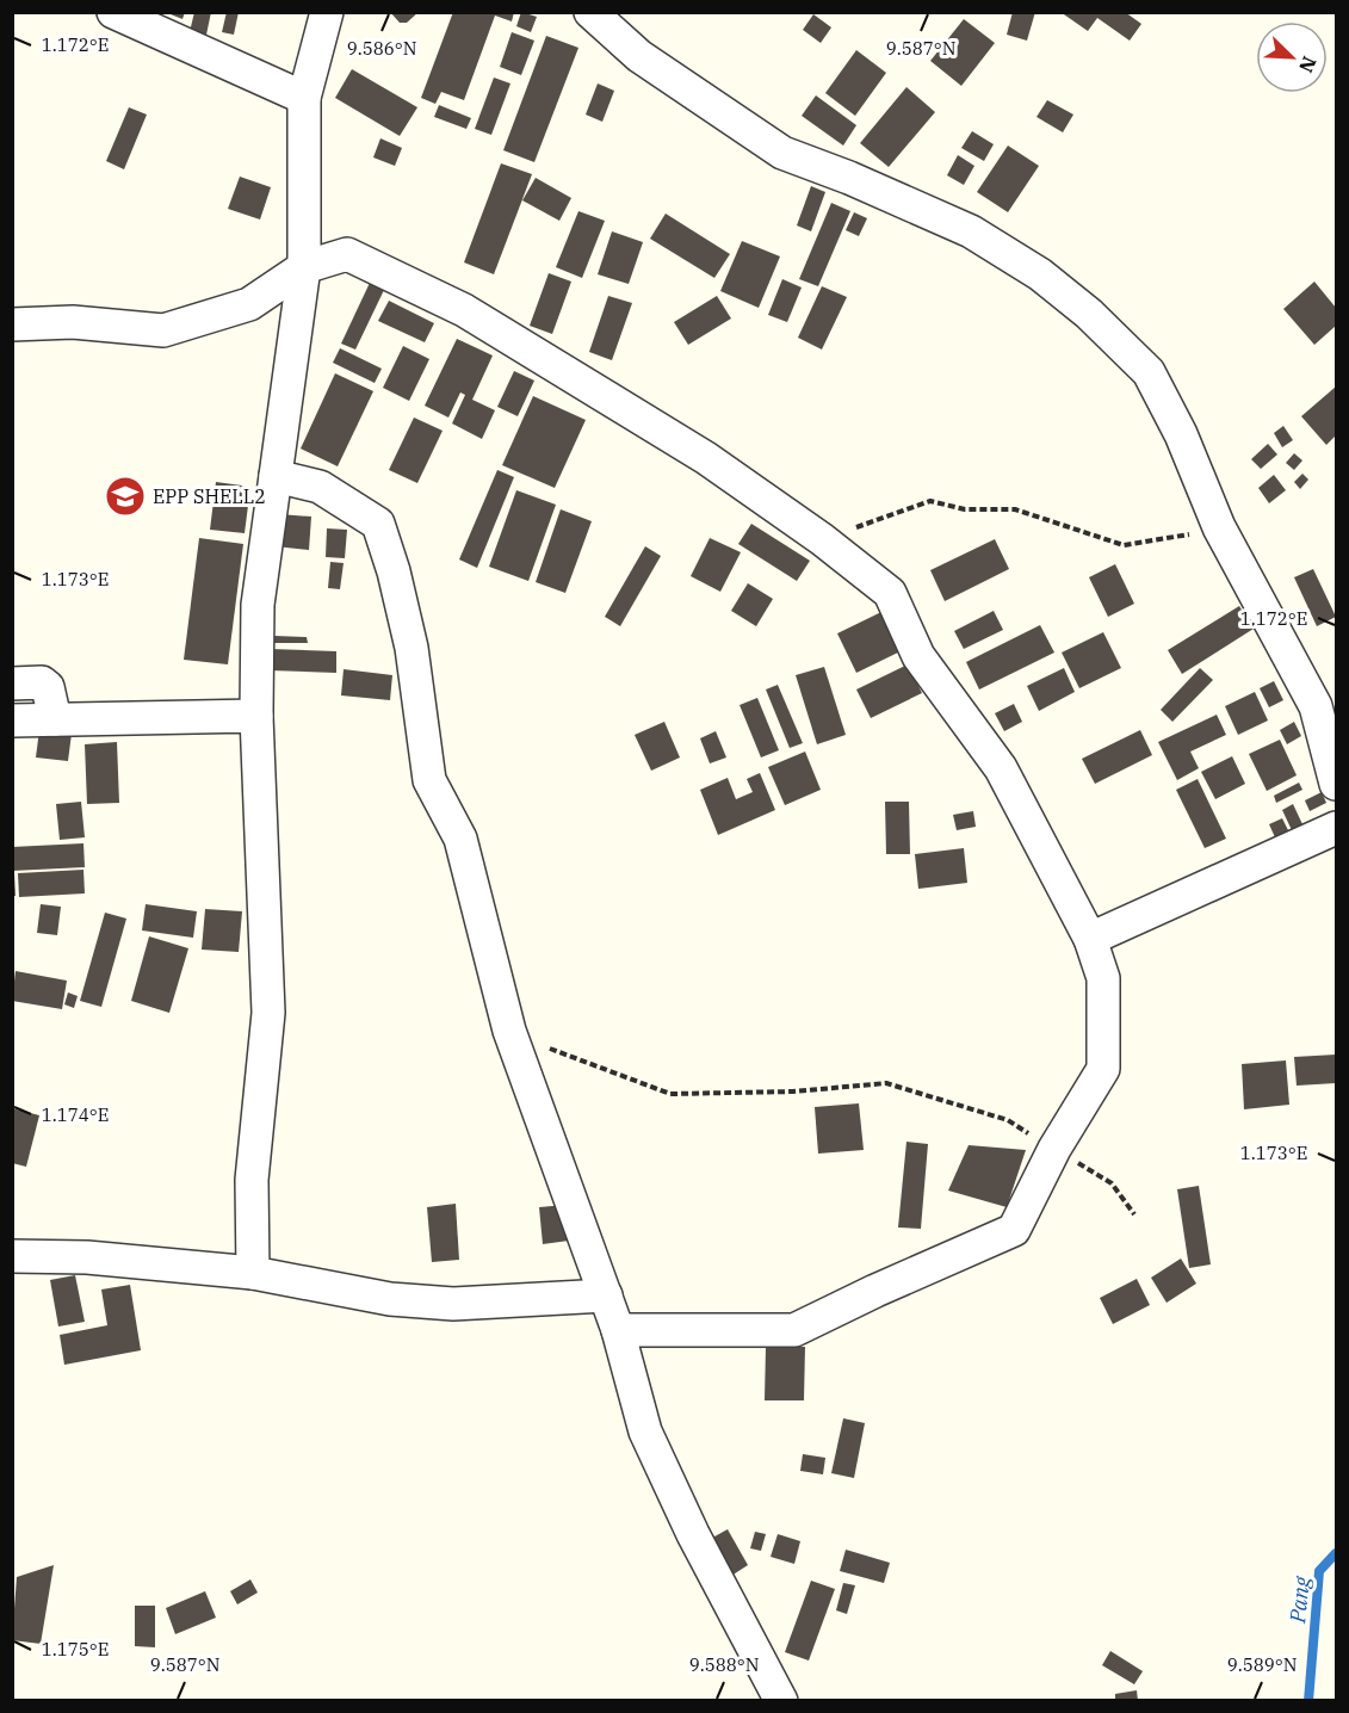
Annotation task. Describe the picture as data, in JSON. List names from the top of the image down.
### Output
{
  "water": ["Pang"],
  "places": {
    "school or university": ["EPP SHELL2"]
  },
  "north": "bottom right",
  "coordinates": [
    "1.172°E",
    "9.586°N",
    "9.587°N",
    "1.173°E",
    "1.174°E",
    "1.175°E",
    "9.588°N",
    "9.589°N"
  ]
}
